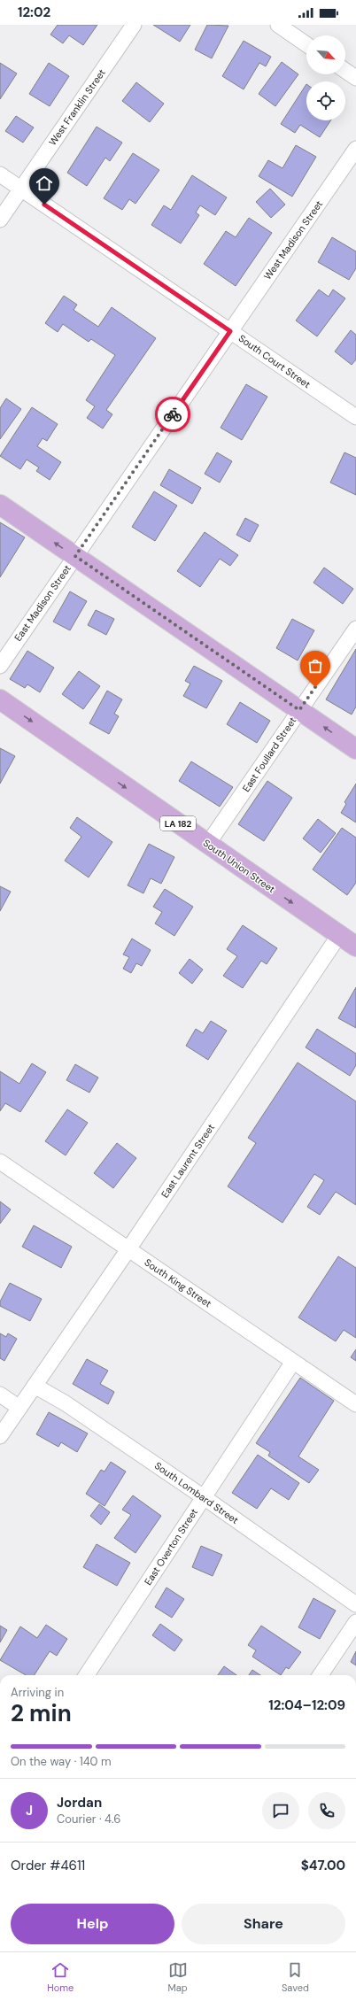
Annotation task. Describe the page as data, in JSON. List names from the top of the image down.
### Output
{
  "streets": {
    "main road": ["LA 182", "South Union Street"],
    "street": [
      "West Franklin Street",
      "West Madison Street",
      "South Court Street",
      "East Madison Street",
      "East Foullard Street",
      "East Laurent Street",
      "South King Street",
      "South Lombard Street",
      "East Overton Street"
    ]
  },
  "crossings": [
    ["West Franklin Street", "South Court Street"],
    ["West Madison Street", "South Court Street"],
    ["West Madison Street", "East Madison Street"],
    ["South Court Street", "East Madison Street"],
    ["East Foullard Street", "South Union Street"],
    ["South Union Street", "East Laurent Street"],
    ["East Laurent Street", "South King Street"],
    ["East Laurent Street", "South Lombard Street"],
    ["South King Street", "East Overton Street"],
    ["South Lombard Street", "East Overton Street"]
  ],
  "north": "bottom right",
  "page": {
    "status": "12:02",
    "heading": ["2 min", "Arriving in", "12:04–12:09"],
    "panel": [
      "Jordan",
      "Courier · 4.6",
      "Order #4611",
      "$47.00"
    ],
    "bar": "On the way · 140 m",
    "round": "J",
    "buttons": ["Help", "Share"],
    "tabs": ["Home", "Map", "Saved"]
  }
}
